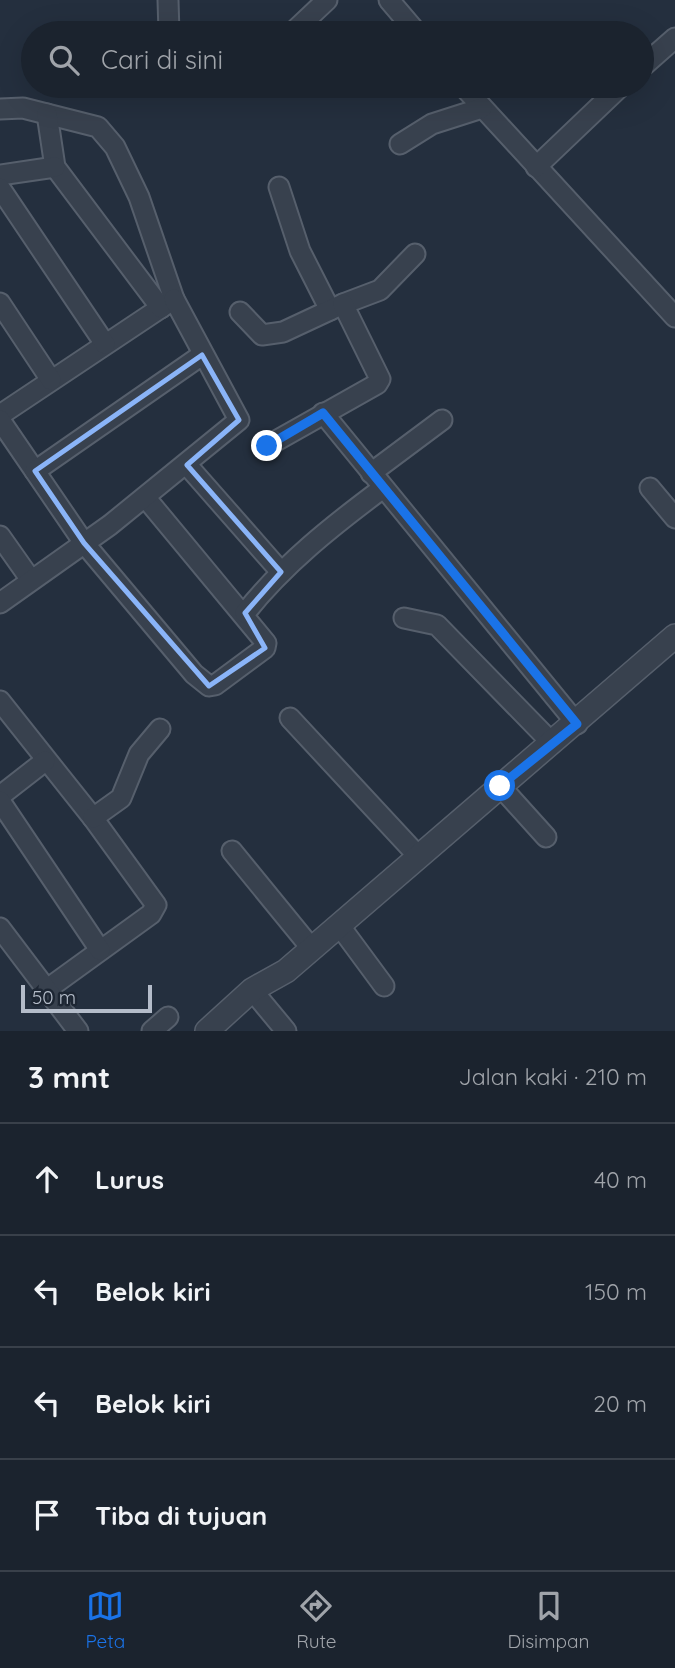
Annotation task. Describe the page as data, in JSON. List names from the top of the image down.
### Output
{
  "scale_bar": "50 m",
  "page": {
    "search": "Cari di sini",
    "scale": "50 m",
    "heading": ["3 mnt", "Jalan kaki · 210 m"],
    "list": [
      ["Lurus", "40 m"],
      ["Belok kiri", "150 m"],
      ["Belok kiri", "20 m"],
      "Tiba di tujuan"
    ],
    "nav": ["Peta", "Rute", "Disimpan"]
  }
}
